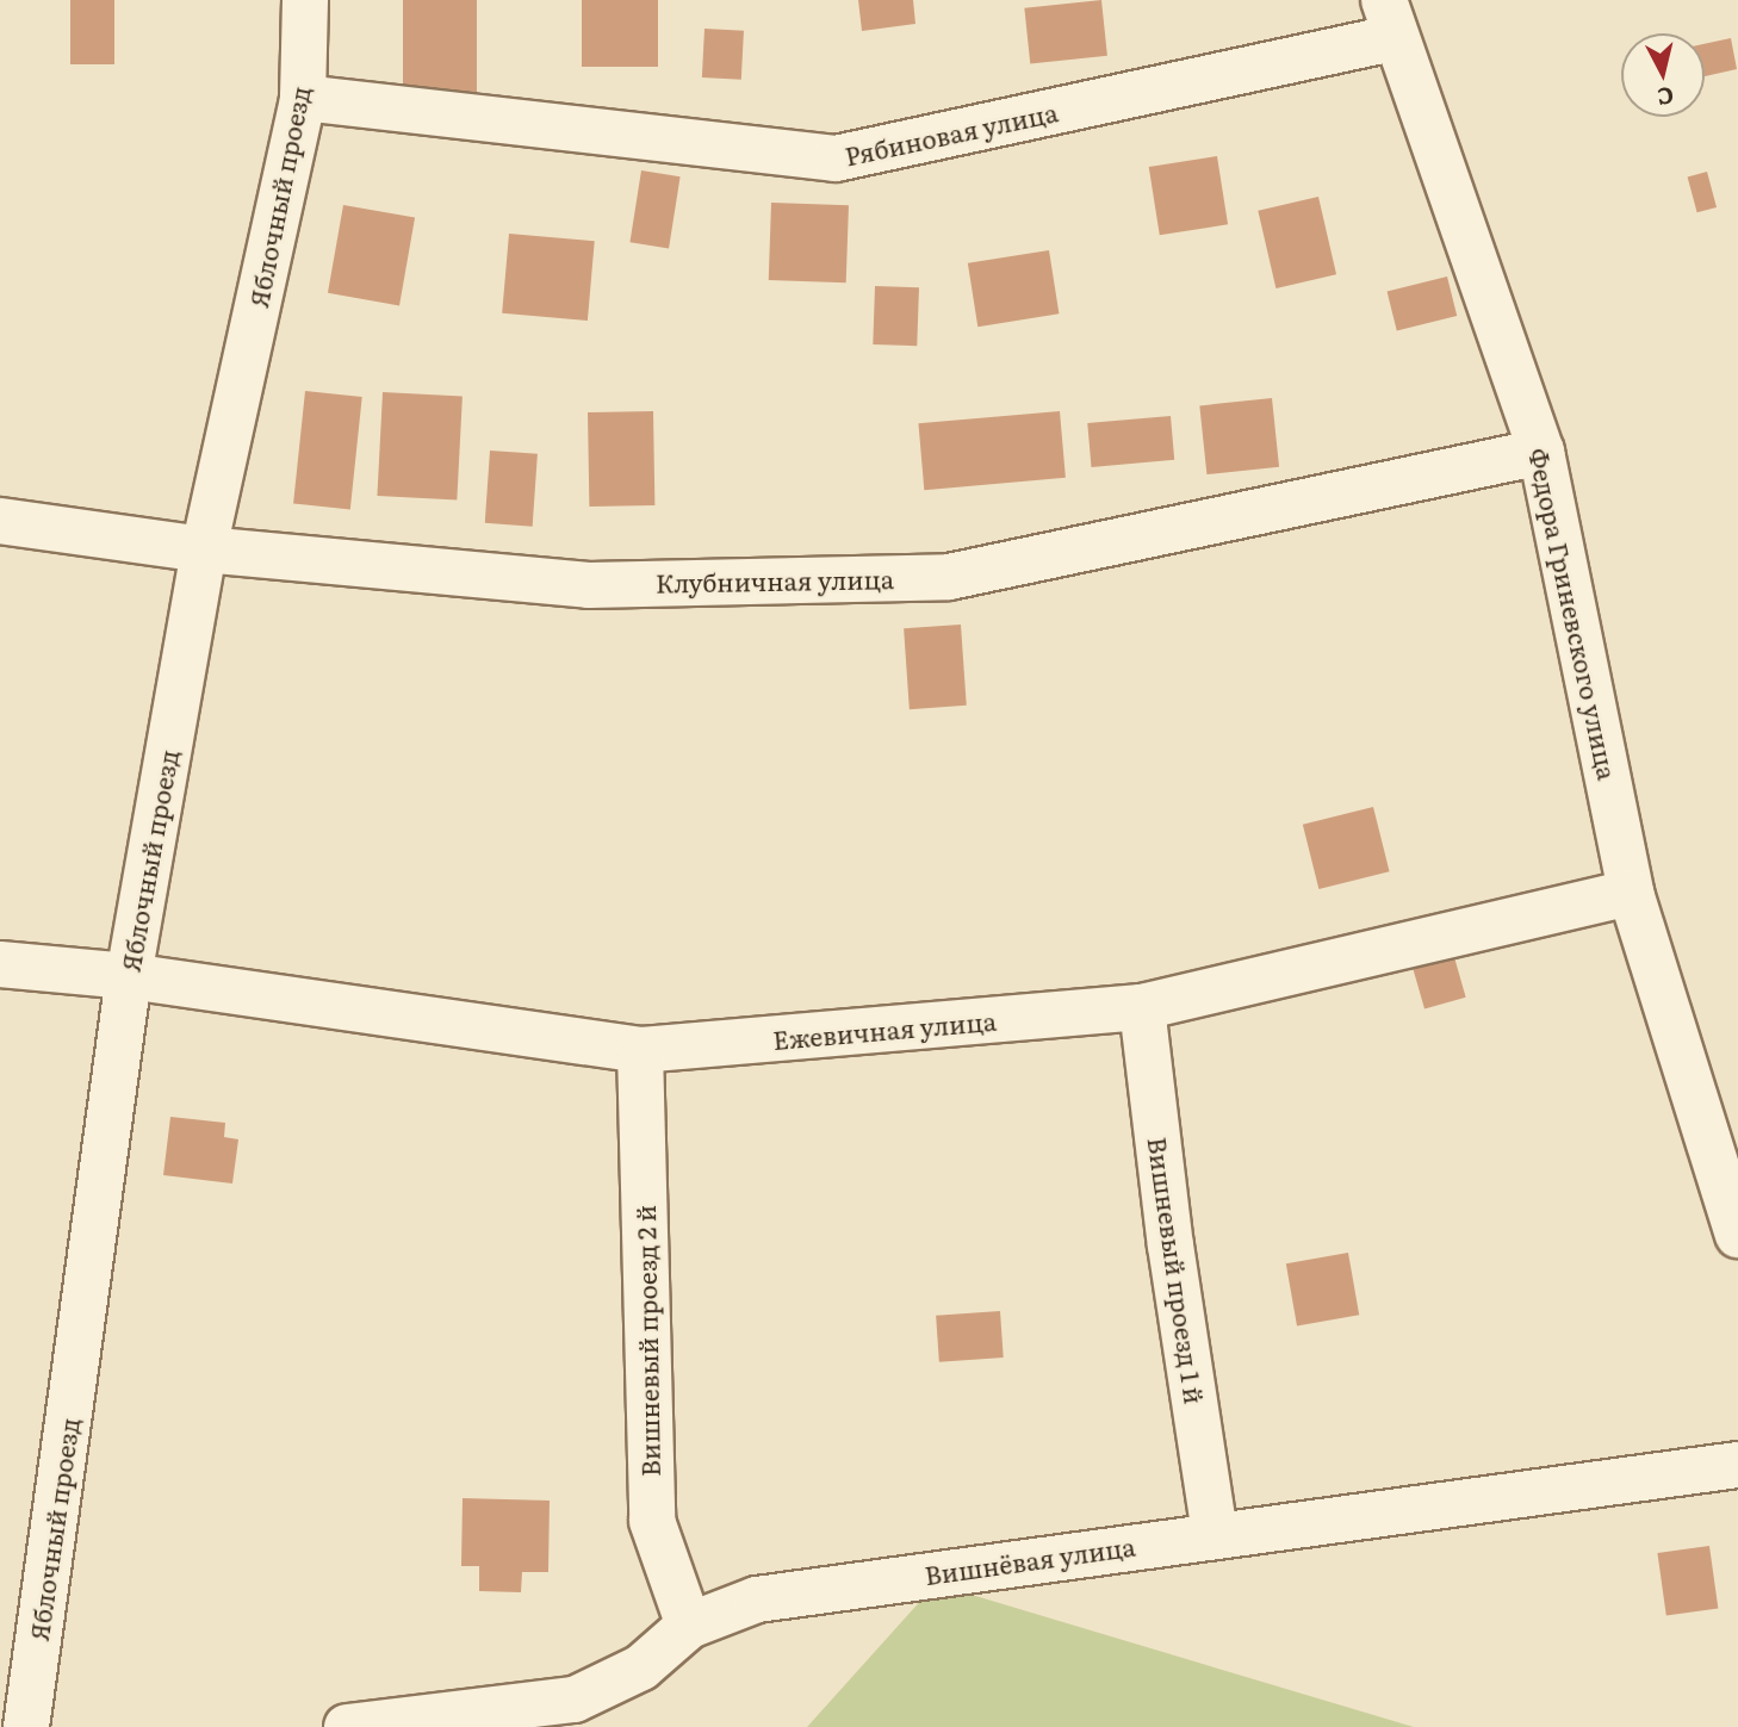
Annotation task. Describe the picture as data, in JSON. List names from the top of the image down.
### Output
{
  "streets": {
    "street": [
      "Рябиновая улица",
      "Яблочный проезд",
      "Клубничная улица",
      "Федора Гриневского улица",
      "Ежевичная улица",
      "Вишневый проезд 1 й",
      "Вишневый проезд 2 й",
      "Вишнёвая улица"
    ]
  },
  "crossings": [
    ["Рябиновая улица", "Яблочный проезд"],
    ["Рябиновая улица", "Федора Гриневского улица"],
    ["Яблочный проезд", "Клубничная улица"],
    ["Яблочный проезд", "Ежевичная улица"],
    ["Клубничная улица", "Федора Гриневского улица"],
    ["Федора Гриневского улица", "Ежевичная улица"],
    ["Ежевичная улица", "Вишневый проезд 1 й"],
    ["Ежевичная улица", "Вишневый проезд 2 й"],
    ["Вишневый проезд 1 й", "Вишнёвая улица"],
    ["Вишневый проезд 2 й", "Вишнёвая улица"]
  ],
  "north": "bottom"
}
